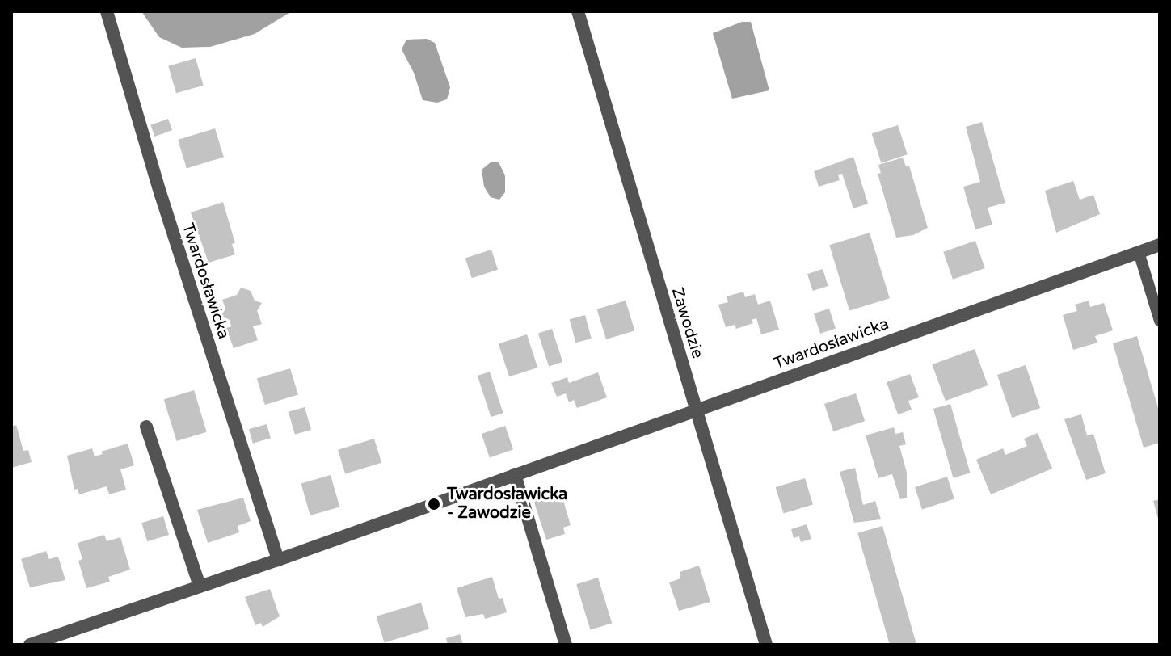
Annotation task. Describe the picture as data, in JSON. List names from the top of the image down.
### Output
{
  "streets": {
    "street": ["Twardosławicka", "Zawodzie"]
  },
  "crossings": [
    ["Twardosławicka", "Zawodzie"]
  ],
  "places": ["Twardosławicka - Zawodzie"]
}
